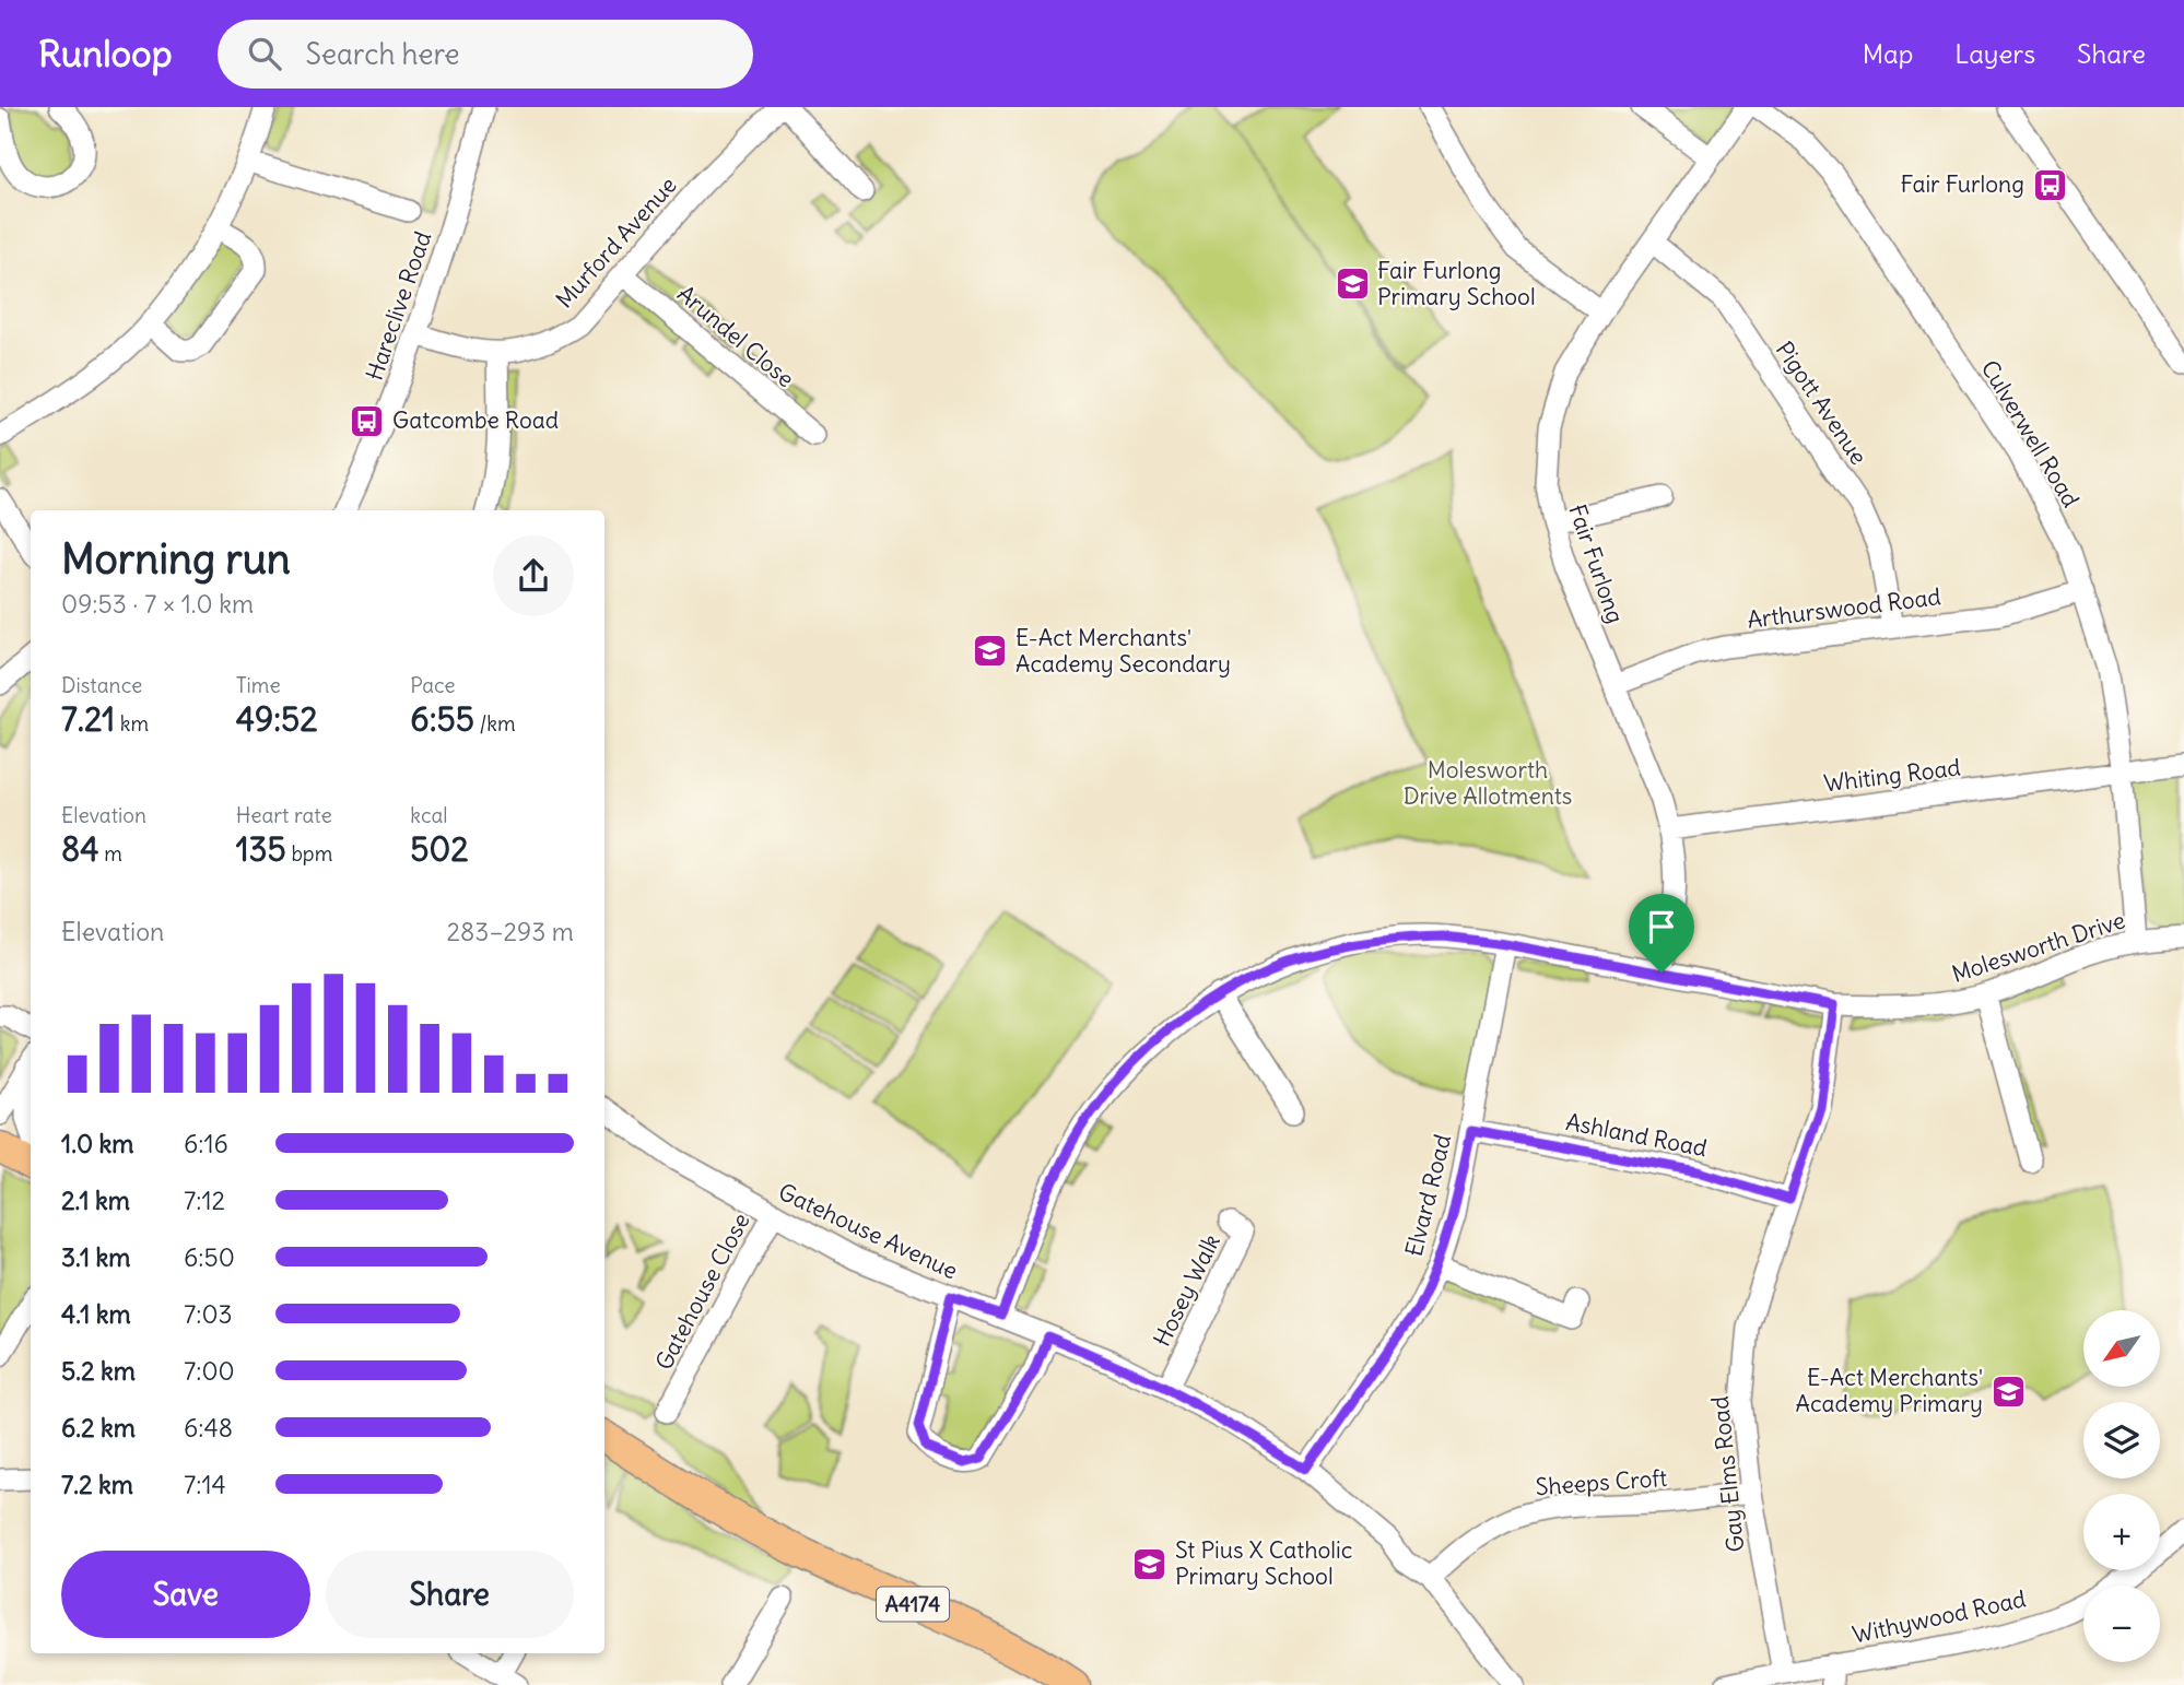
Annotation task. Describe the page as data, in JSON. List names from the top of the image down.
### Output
{
  "streets": {
    "highway": ["A4174"],
    "street": [
      "Murford Avenue",
      "Hareclive Road",
      "Arundel Close",
      "Pigott Avenue",
      "Culverwell Road",
      "Fair Furlong",
      "Arthurswood Road",
      "Whiting Road",
      "Molesworth Drive",
      "Ashland Road",
      "Elvard Road",
      "Gatehouse Avenue",
      "Hosey Walk",
      "Gatehouse Close",
      "Gay Elms Road",
      "Sheeps Croft",
      "Withywood Road"
    ]
  },
  "crossings": [
    ["Murford Avenue", "Hareclive Road"],
    ["Murford Avenue", "Arundel Close"],
    ["Pigott Avenue", "Fair Furlong"],
    ["Pigott Avenue", "Arthurswood Road"],
    ["Culverwell Road", "Arthurswood Road"],
    ["Culverwell Road", "Whiting Road"],
    ["Culverwell Road", "Molesworth Drive"],
    ["Fair Furlong", "Arthurswood Road"],
    ["Fair Furlong", "Whiting Road"],
    ["Fair Furlong", "Molesworth Drive"],
    ["Molesworth Drive", "Elvard Road"],
    ["Molesworth Drive", "Gatehouse Avenue"],
    ["Molesworth Drive", "Gay Elms Road"],
    ["Ashland Road", "Elvard Road"],
    ["Ashland Road", "Gay Elms Road"],
    ["Elvard Road", "Gatehouse Avenue"],
    ["Gatehouse Avenue", "Hosey Walk"],
    ["Gatehouse Avenue", "Gatehouse Close"],
    ["Gatehouse Avenue", "Sheeps Croft"],
    ["Gay Elms Road", "Sheeps Croft"],
    ["Gay Elms Road", "Withywood Road"]
  ],
  "parks": ["Molesworth Drive Allotments"],
  "places": {
    "bus stop": ["Fair Furlong", "Gatcombe Road"],
    "school or university": [
      "Fair Furlong Primary School",
      "E-Act Merchants' Academy Secondary",
      "E-Act Merchants' Academy Primary",
      "St Pius X Catholic Primary School"
    ]
  },
  "north": "bottom left",
  "page": {
    "header": "Runloop",
    "search": "Search here",
    "nav": ["Map", "Layers", "Share"],
    "heading": ["Morning run", "09:53 · 7 × 1.0 km"],
    "stats": [
      ["Distance", "7.21 km"],
      ["Time", "49:52"],
      ["Pace", "6:55 /km"],
      ["Elevation", "84 m"],
      ["Heart rate", "135 bpm"],
      ["kcal", "502"]
    ],
    "chart": ["Elevation", "283–293 m"],
    "list": [
      {
        "name": "1.0 km",
        "note": "6:16"
      },
      {
        "name": "2.1 km",
        "note": "7:12"
      },
      {
        "name": "3.1 km",
        "note": "6:50"
      },
      {
        "name": "4.1 km",
        "note": "7:03"
      },
      {
        "name": "5.2 km",
        "note": "7:00"
      },
      {
        "name": "6.2 km",
        "note": "6:48"
      },
      {
        "name": "7.2 km",
        "note": "7:14"
      }
    ],
    "map_buttons": ["+", "−"],
    "buttons": ["Save", "Share"]
  }
}
